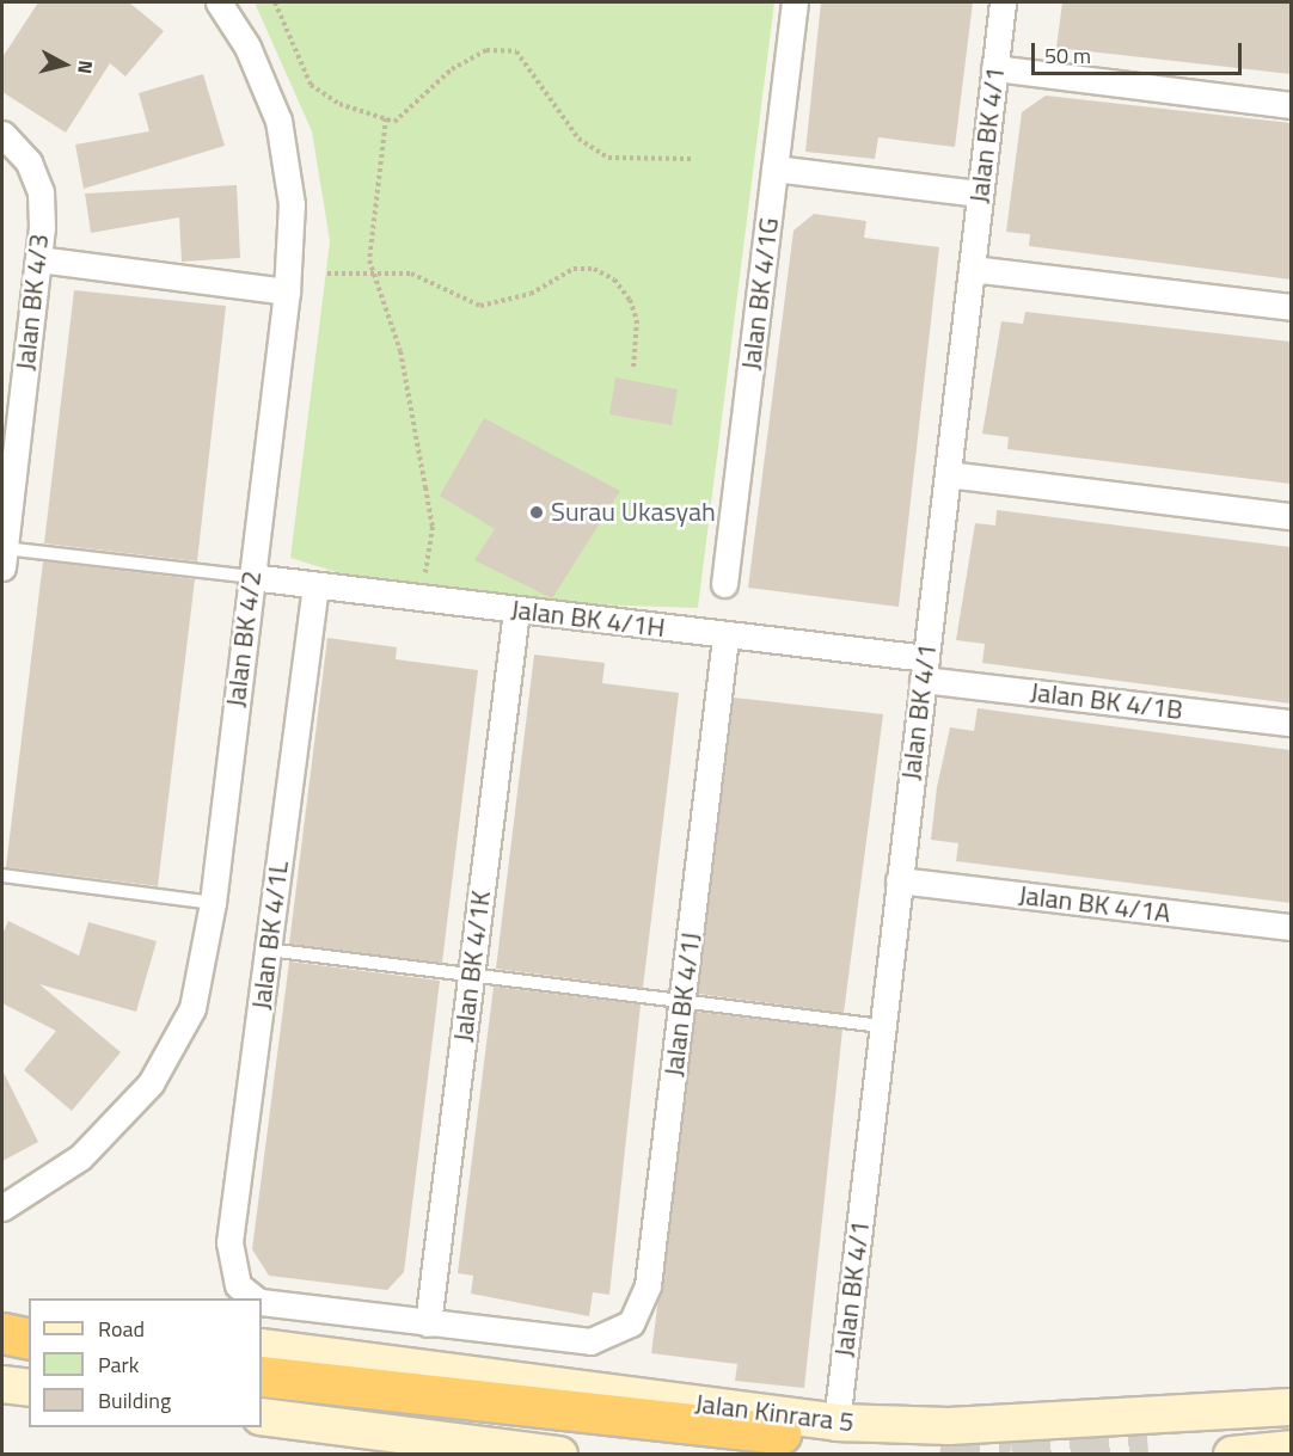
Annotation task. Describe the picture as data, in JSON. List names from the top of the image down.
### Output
{
  "streets": {
    "main road": ["Jalan Kinrara 5"],
    "street": [
      "Jalan BK 4/1",
      "Jalan BK 4/1G",
      "Jalan BK 4/3",
      "Jalan BK 4/1H",
      "Jalan BK 4/2",
      "Jalan BK 4/1B",
      "Jalan BK 4/1A",
      "Jalan BK 4/1L",
      "Jalan BK 4/1K",
      "Jalan BK 4/1J"
    ]
  },
  "crossings": [
    ["Jalan BK 4/1", "Jalan BK 4/1H"],
    ["Jalan BK 4/1", "Jalan BK 4/1B"],
    ["Jalan BK 4/1", "Jalan BK 4/1A"],
    ["Jalan BK 4/1", "Jalan Kinrara 5"],
    ["Jalan BK 4/1H", "Jalan BK 4/2"],
    ["Jalan BK 4/1H", "Jalan BK 4/1B"],
    ["Jalan BK 4/1H", "Jalan BK 4/1L"],
    ["Jalan BK 4/1H", "Jalan BK 4/1K"],
    ["Jalan BK 4/1H", "Jalan BK 4/1J"],
    ["Jalan BK 4/1K", "Jalan BK 4/1J"]
  ],
  "places": ["Surau Ukasyah"],
  "legend": ["Road", "Park", "Building"],
  "scale_bar": "50 m",
  "north": "right"
}
